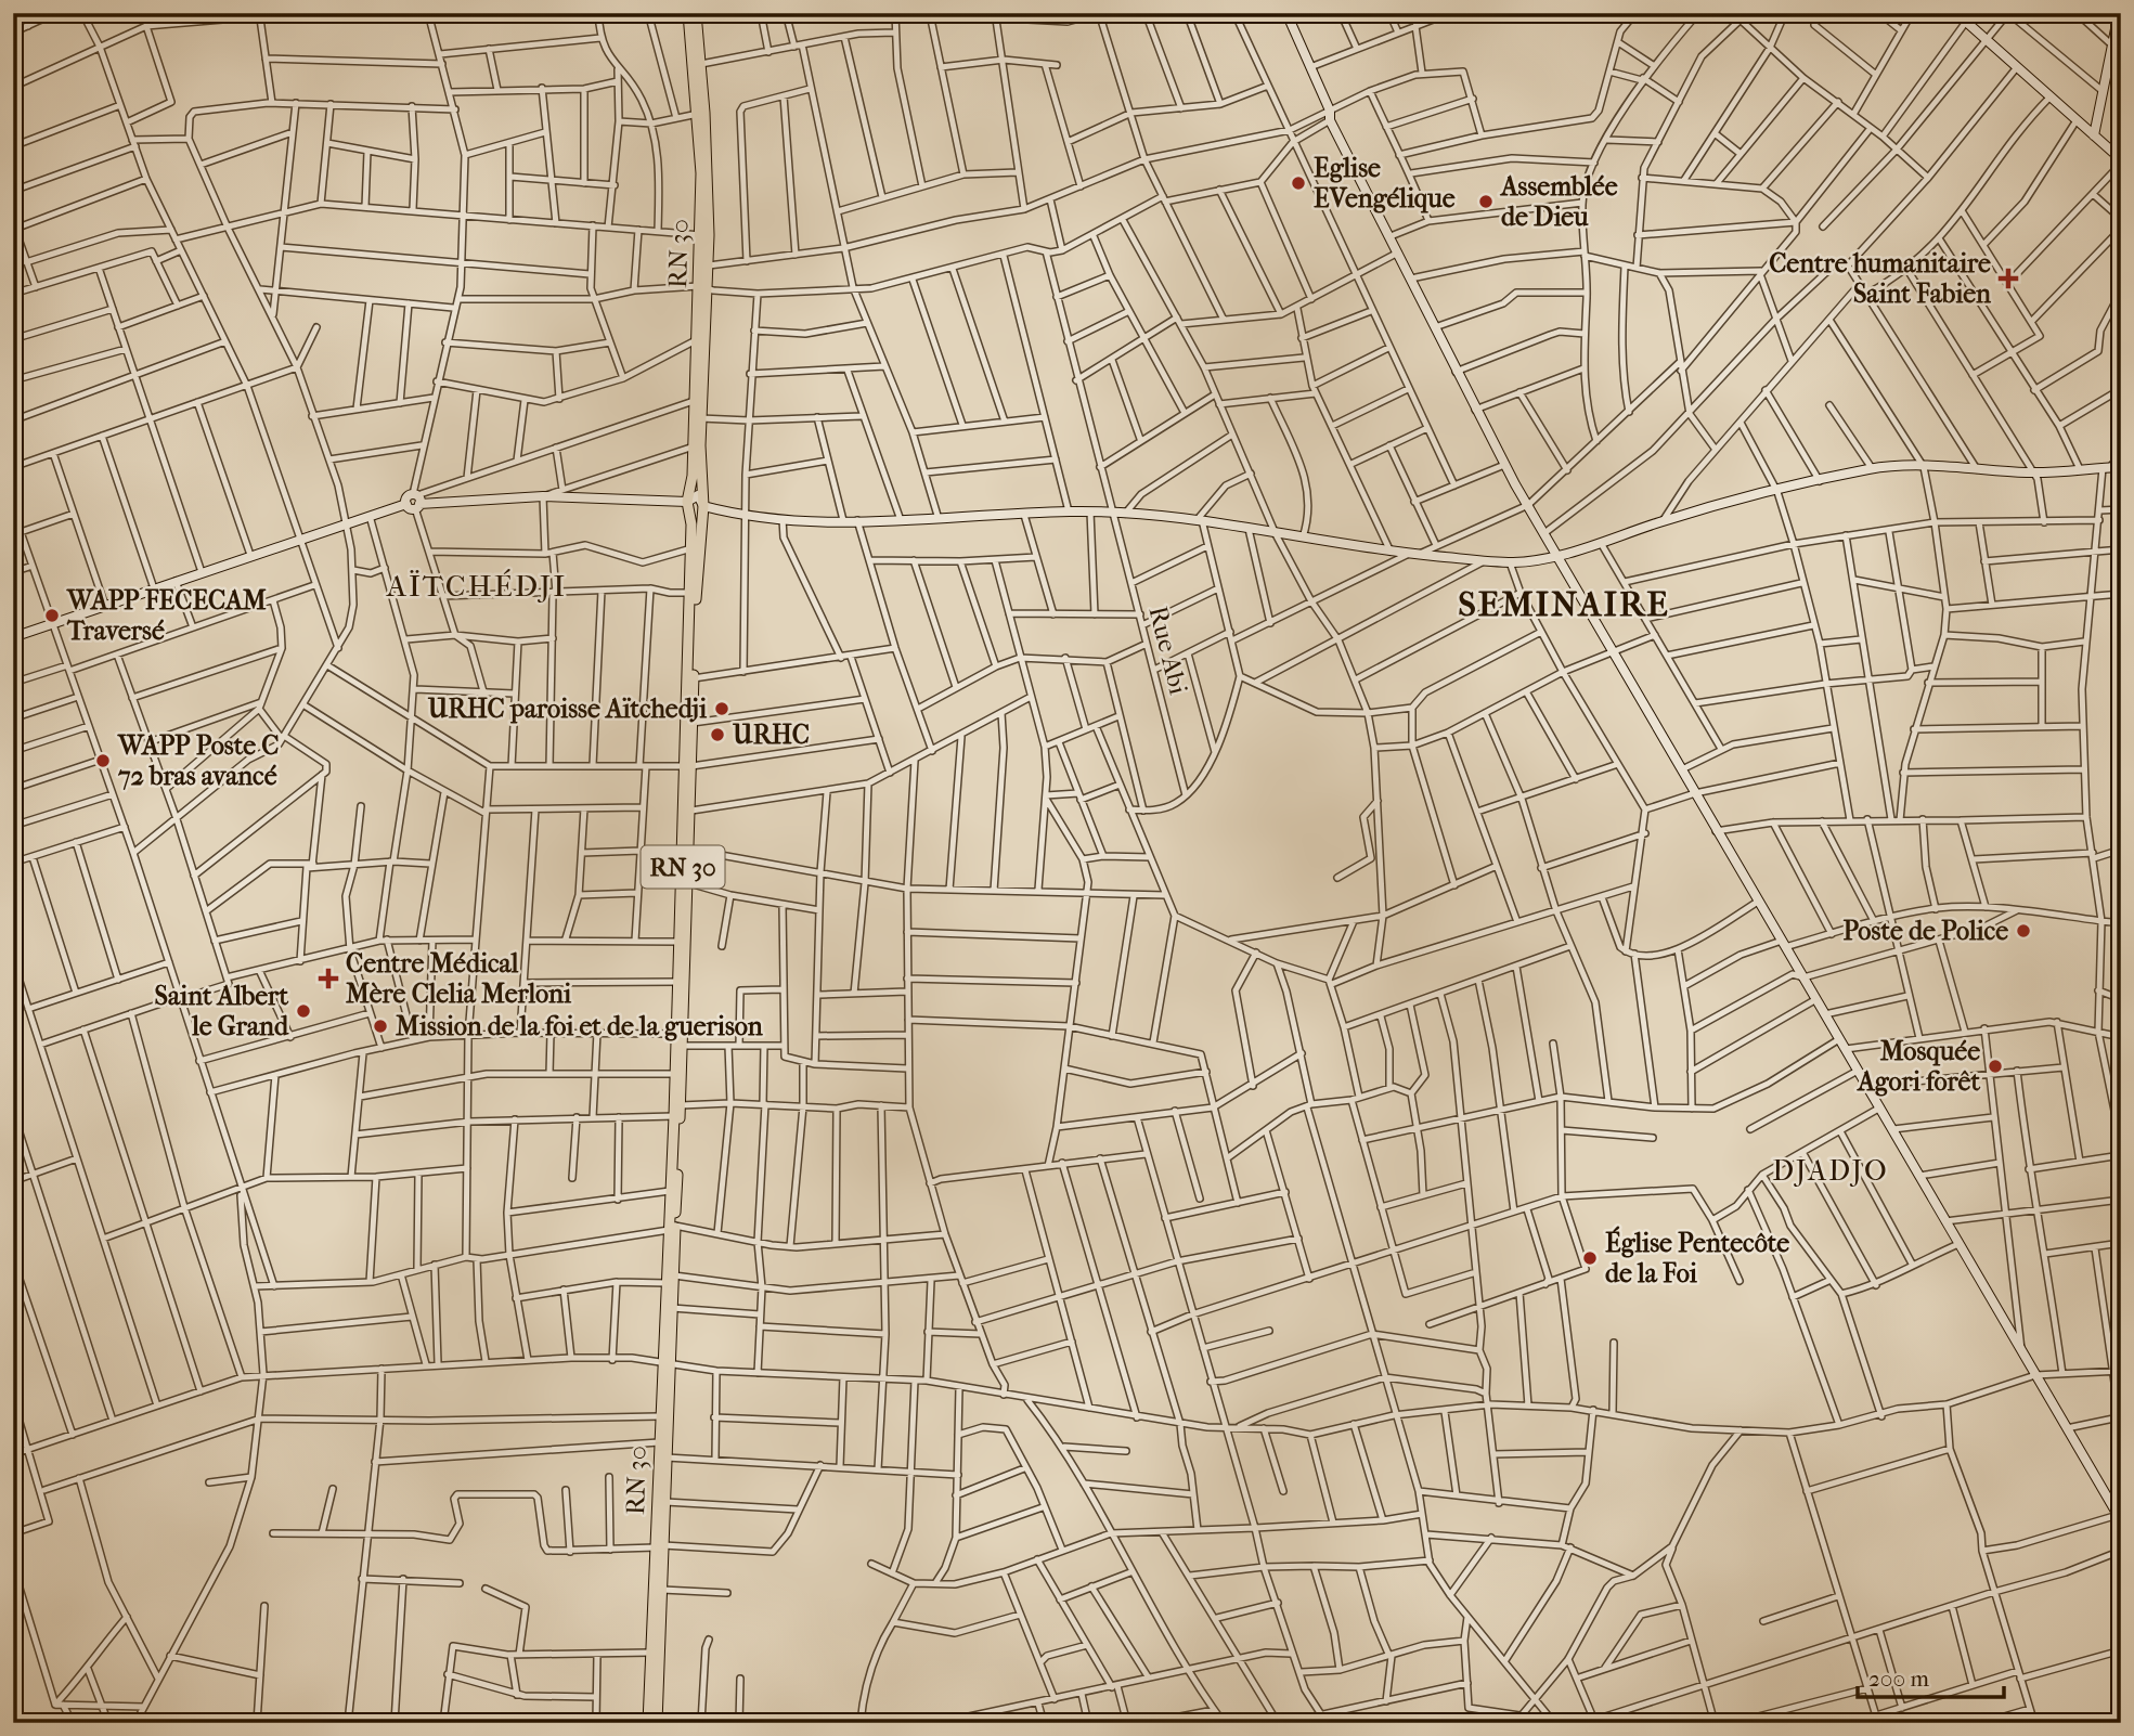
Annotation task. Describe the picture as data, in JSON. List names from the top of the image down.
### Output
{
  "streets": {
    "main road": ["RN 30"],
    "street": ["Rue Abi"]
  },
  "districts": ["AÏTCHÉDJI", "SEMINAIRE", "DJADJO"],
  "places": {
    "other": [
      "Eglise EVengélique",
      "Assemblée de Dieu",
      "WAPP FECECAM Traversé",
      "URHC paroisse Aïtchedji",
      "URHC",
      "WAPP Poste C 72 bras avancé",
      "Poste de Police",
      "Saint Albert le Grand",
      "Mission de la foi et de la guerison",
      "Mosquée Agori forêt",
      "Église Pentecôte de la Foi"
    ],
    "health": ["Centre humanitaire Saint Fabien", "Centre Médical Mère Clelia Merloni"]
  },
  "scale_bar": "200 m"
}
